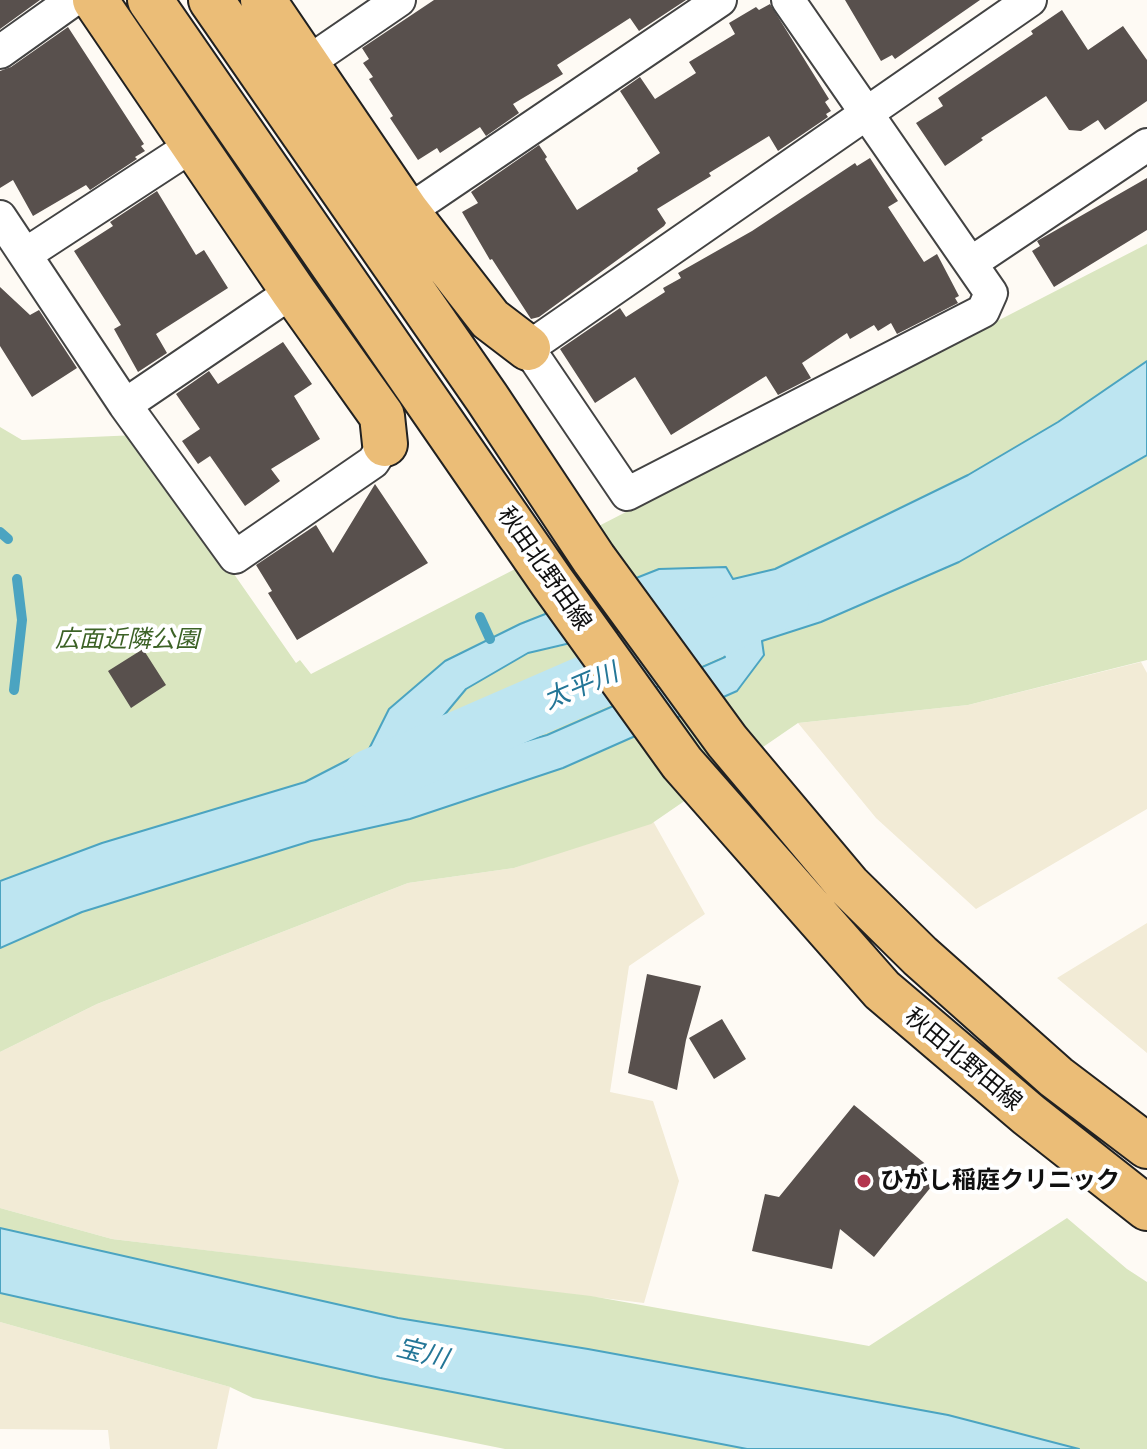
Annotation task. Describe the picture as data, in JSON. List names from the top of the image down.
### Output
{
  "streets": {
    "main road": ["秋田北野田線"]
  },
  "water": ["太平川", "宝川"],
  "parks": ["広面近隣公園"],
  "places": ["ひがし稲庭クリニック"]
}
